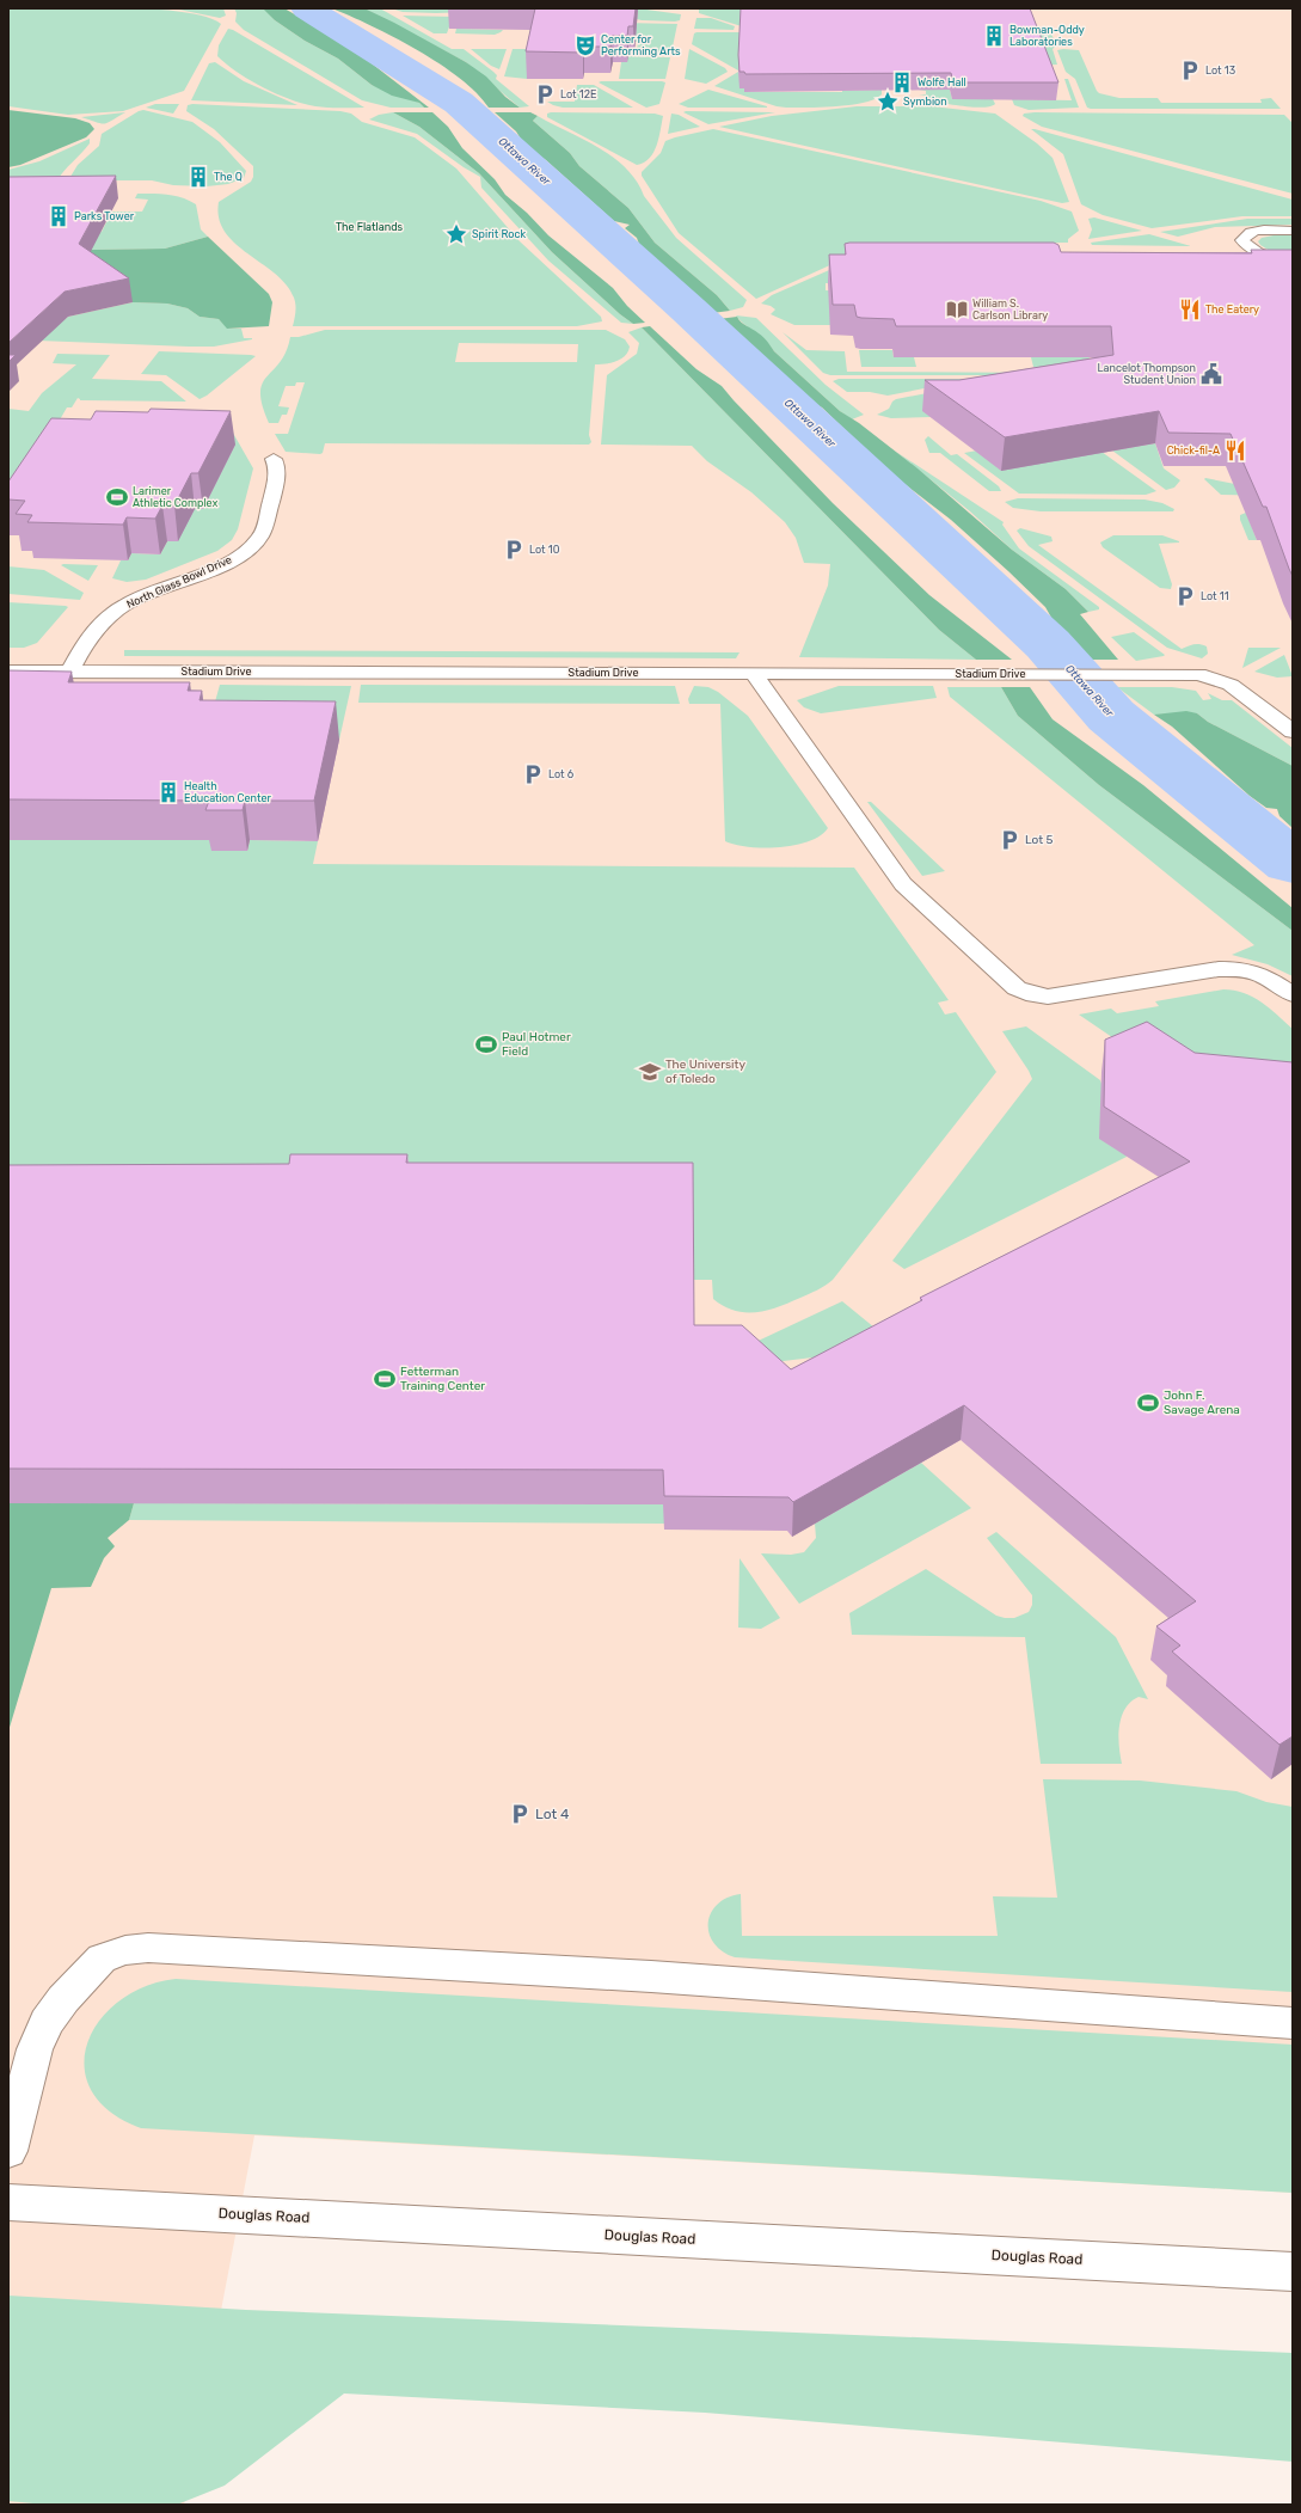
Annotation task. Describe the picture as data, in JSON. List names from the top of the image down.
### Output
{
  "streets": {
    "street": ["North Glass Bowl Drive", "Stadium Drive", "Douglas Road"]
  },
  "crossings": [
    ["North Glass Bowl Drive", "Stadium Drive"]
  ],
  "water": ["Ottawa River"],
  "parks": ["The Flatlands"],
  "places": {
    "building": [
      "Bowman-Oddy Laboratories",
      "Wolfe Hall",
      "The Q",
      "Parks Tower",
      "Health Education Center"
    ],
    "theatre": ["Center for Performing Arts"],
    "parking": [
      "Lot 13",
      "Lot 12E",
      "Lot 10",
      "Lot 11",
      "Lot 6",
      "Lot 5",
      "Lot 4"
    ],
    "place": ["Symbion", "Spirit Rock"],
    "library": ["William S. Carlson Library"],
    "restaurant": ["The Eatery", "Chick-fil-A"],
    "public building": ["Lancelot Thompson Student Union"],
    "sports": [
      "Larimer Athletic Complex",
      "Paul Hotmer Field",
      "Fetterman Training Center",
      "John F. Savage Arena"
    ],
    "school or university": ["The University of Toledo"]
  }
}
